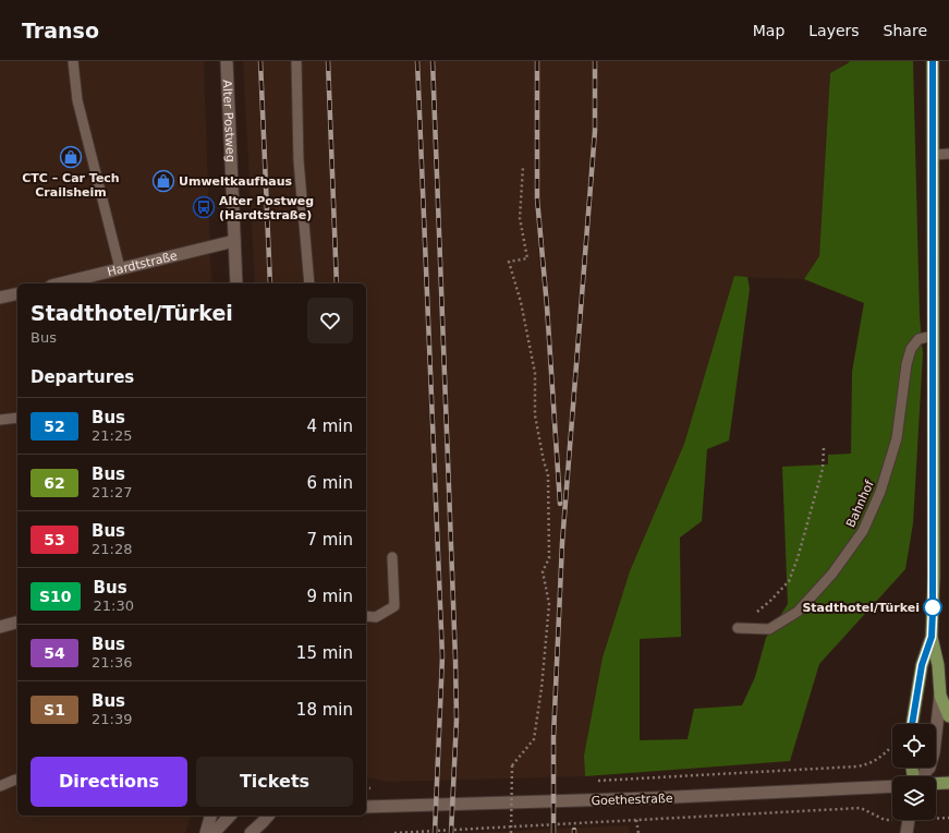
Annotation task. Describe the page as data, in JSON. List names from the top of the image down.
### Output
{
  "streets": {
    "main road": ["Alter Postweg", "Hardtstraße", "Goethestraße"],
    "lane": ["Bahnhof"]
  },
  "crossings": [
    ["Alter Postweg", "Hardtstraße"]
  ],
  "places": {
    "shop": ["CTC – Car Tech Crailsheim", "Umweltkaufhaus"],
    "bus stop": ["Alter Postweg (Hardtstraße)"],
    "other": ["Stadthotel/Türkei"]
  },
  "lines": ["bus line 52"],
  "page": {
    "header": "Transo",
    "nav": ["Map", "Layers", "Share"],
    "heading": [
      ["Stadthotel/Türkei", "Bus"],
      "Departures"
    ],
    "list": [
      {
        "mark": "52",
        "name": "Bus",
        "note": "21:25",
        "value": "4 min"
      },
      {
        "mark": "62",
        "name": "Bus",
        "note": "21:27",
        "value": "6 min"
      },
      {
        "mark": "53",
        "name": "Bus",
        "note": "21:28",
        "value": "7 min"
      },
      {
        "mark": "S10",
        "name": "Bus",
        "note": "21:30",
        "value": "9 min"
      },
      {
        "mark": "54",
        "name": "Bus",
        "note": "21:36",
        "value": "15 min"
      },
      {
        "mark": "S1",
        "name": "Bus",
        "note": "21:39",
        "value": "18 min"
      }
    ],
    "buttons": ["Directions", "Tickets"]
  }
}
